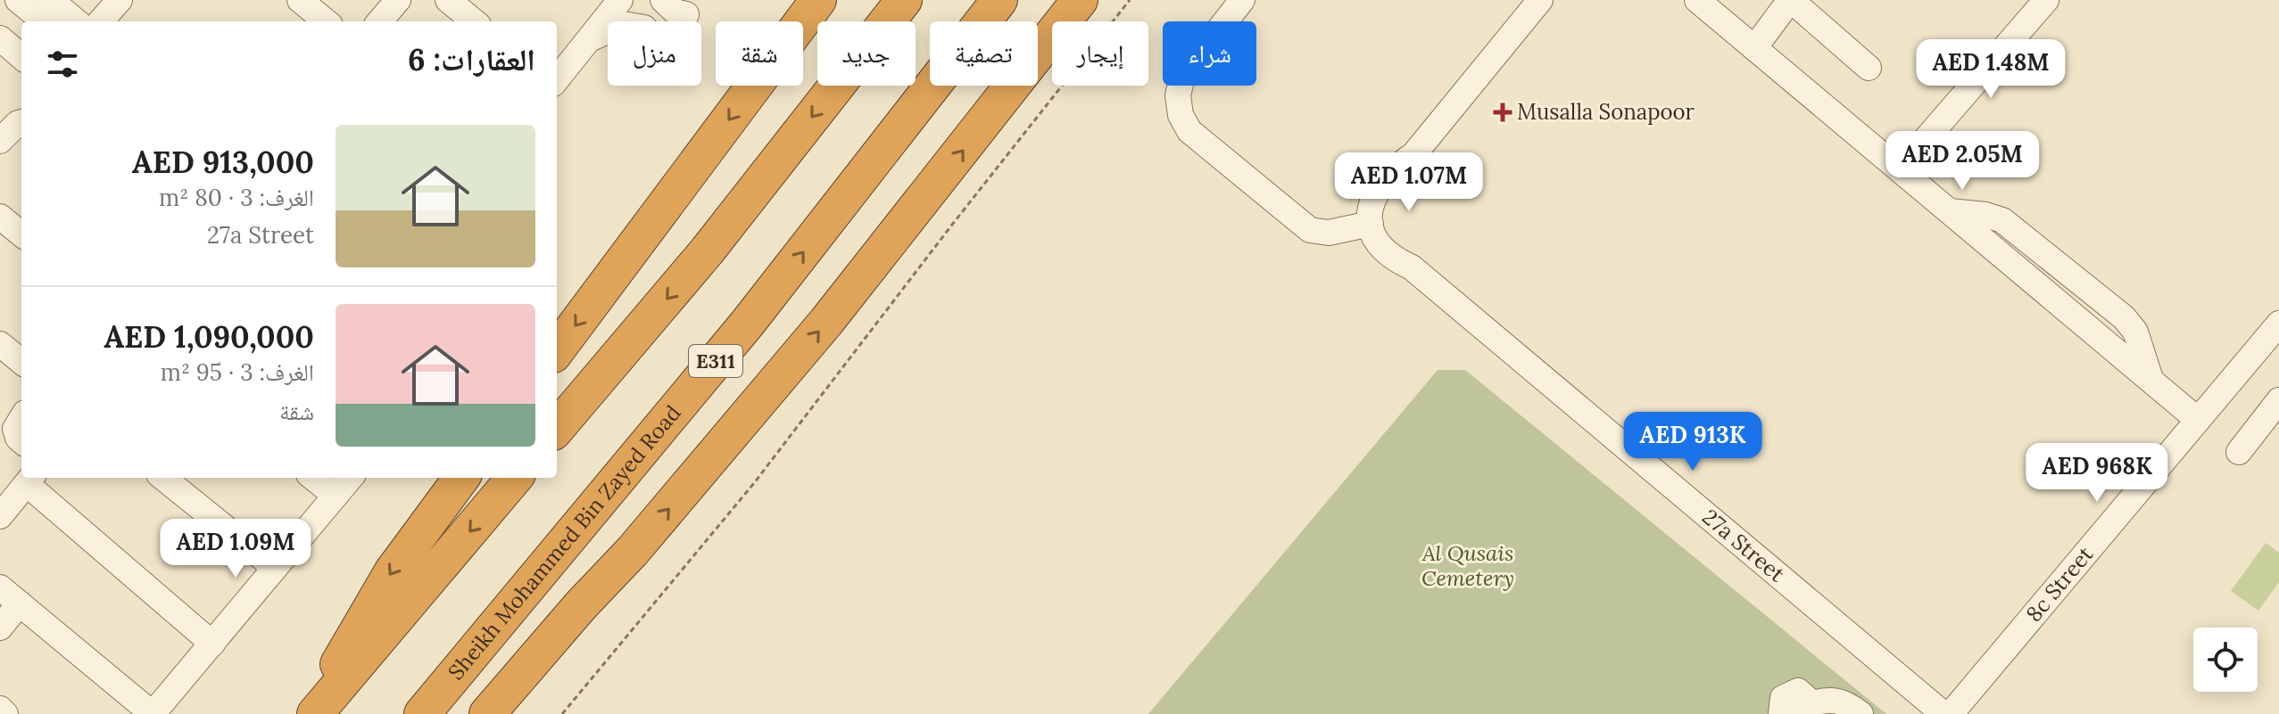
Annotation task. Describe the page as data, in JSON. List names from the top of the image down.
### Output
{
  "streets": {
    "highway": ["E311", "Sheikh Mohammed Bin Zayed Road"],
    "street": ["27a Street", "8c Street"]
  },
  "parks": ["Al Qusais Cemetery"],
  "places": {
    "health": ["Musalla Sonapoor"]
  },
  "page": {
    "chip": [
      "شراء",
      "إيجار",
      "تصفية",
      "جديد",
      "شقة",
      "منزل"
    ],
    "heading": "العقارات: 6",
    "price": [
      "AED 1.48M",
      "AED 2.05M",
      "AED 1.07M",
      "AED 913K",
      "AED 968K",
      "AED 1.09M"
    ],
    "list": [
      {
        "name": "AED 913,000",
        "note": "الغرف: 3 · 80 m² · 27a Street"
      },
      {
        "name": "AED 1,090,000",
        "note": "الغرف: 3 · 95 m² · شقة"
      }
    ]
  }
}
